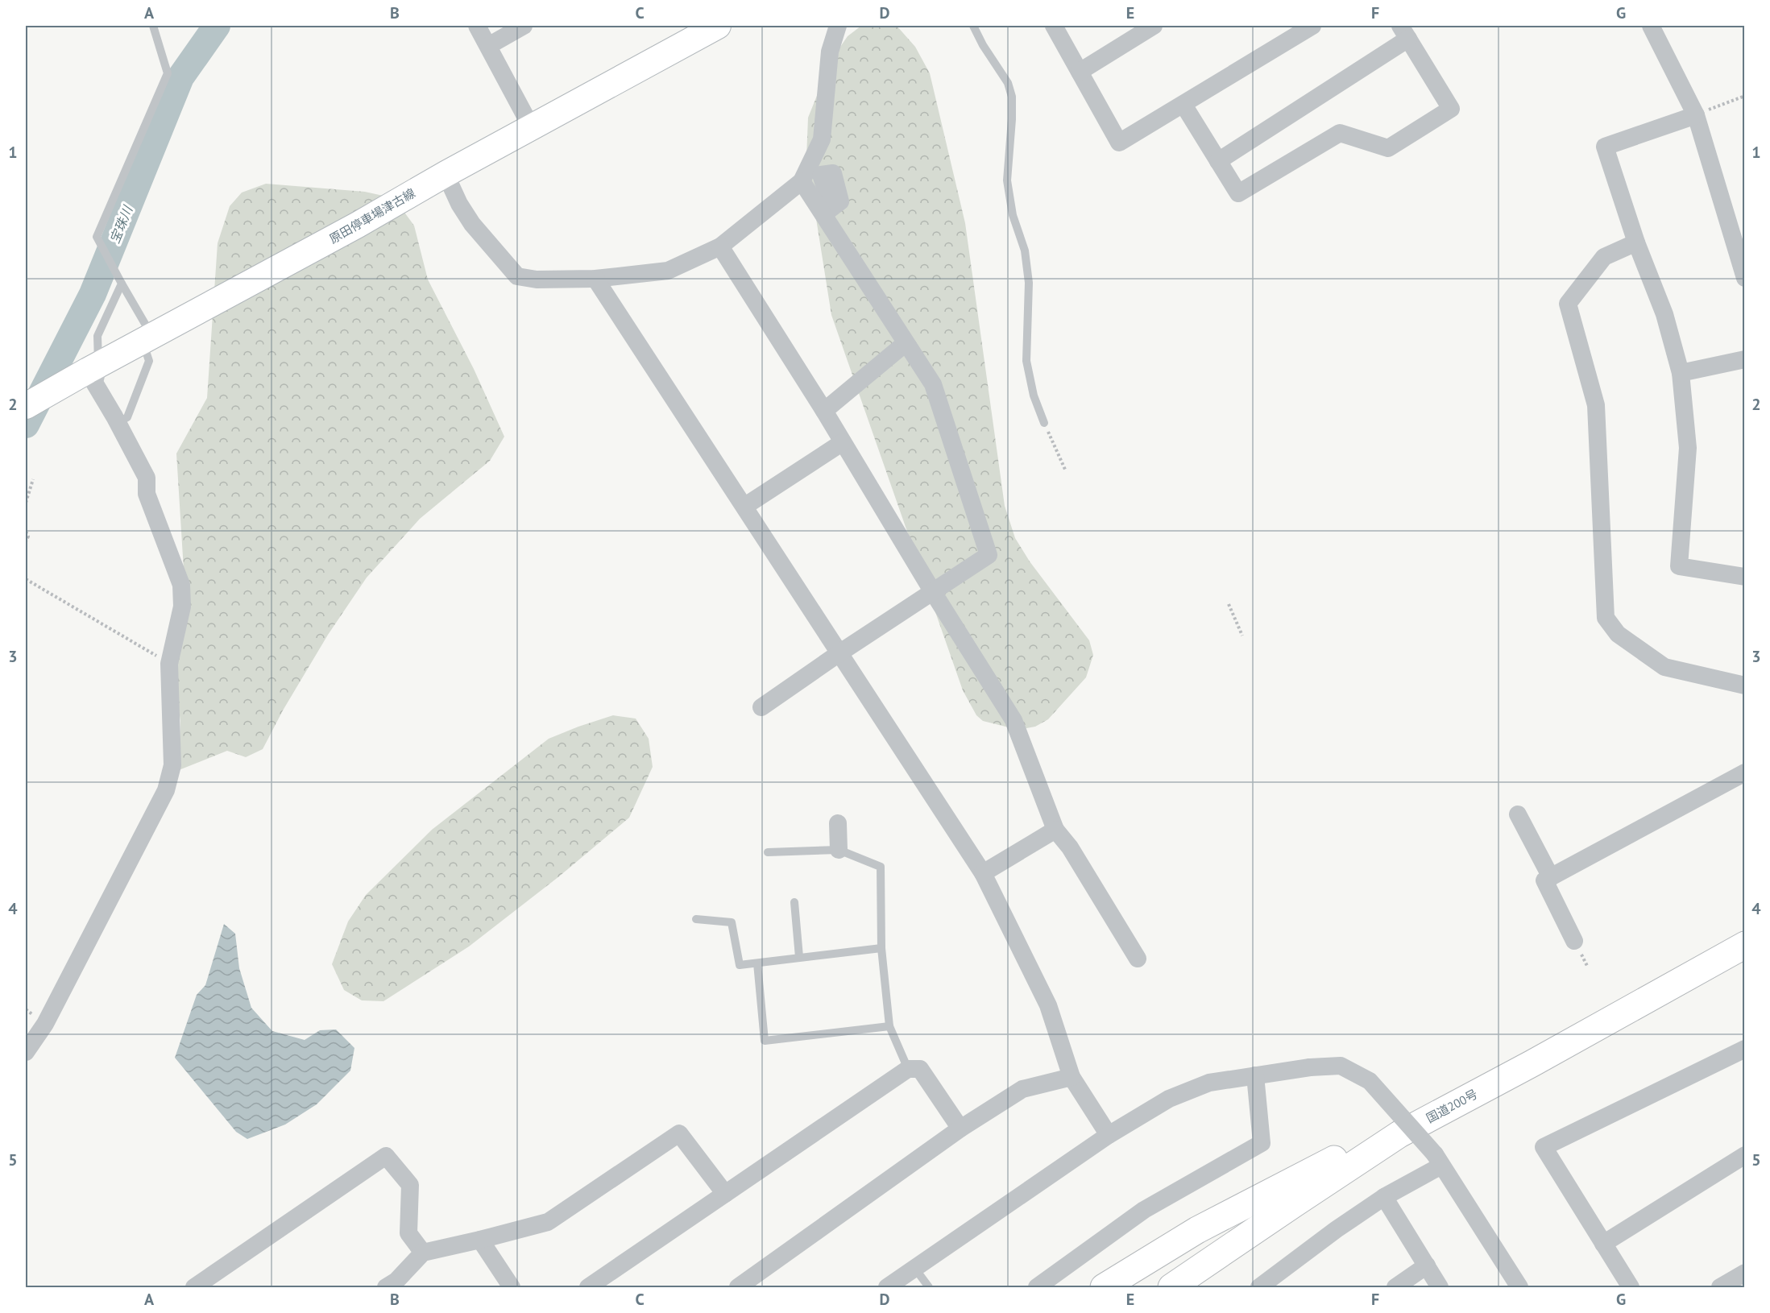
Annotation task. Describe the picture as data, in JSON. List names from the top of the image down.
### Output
{
  "streets": {
    "highway": ["国道200号"],
    "main road": ["原田停車場津古線"]
  },
  "water": ["宝珠川"],
  "grid": {
    "columns": [
      "A",
      "B",
      "C",
      "D",
      "E",
      "F",
      "G"
    ],
    "rows": [
      "1",
      "2",
      "3",
      "4",
      "5"
    ]
  }
}
